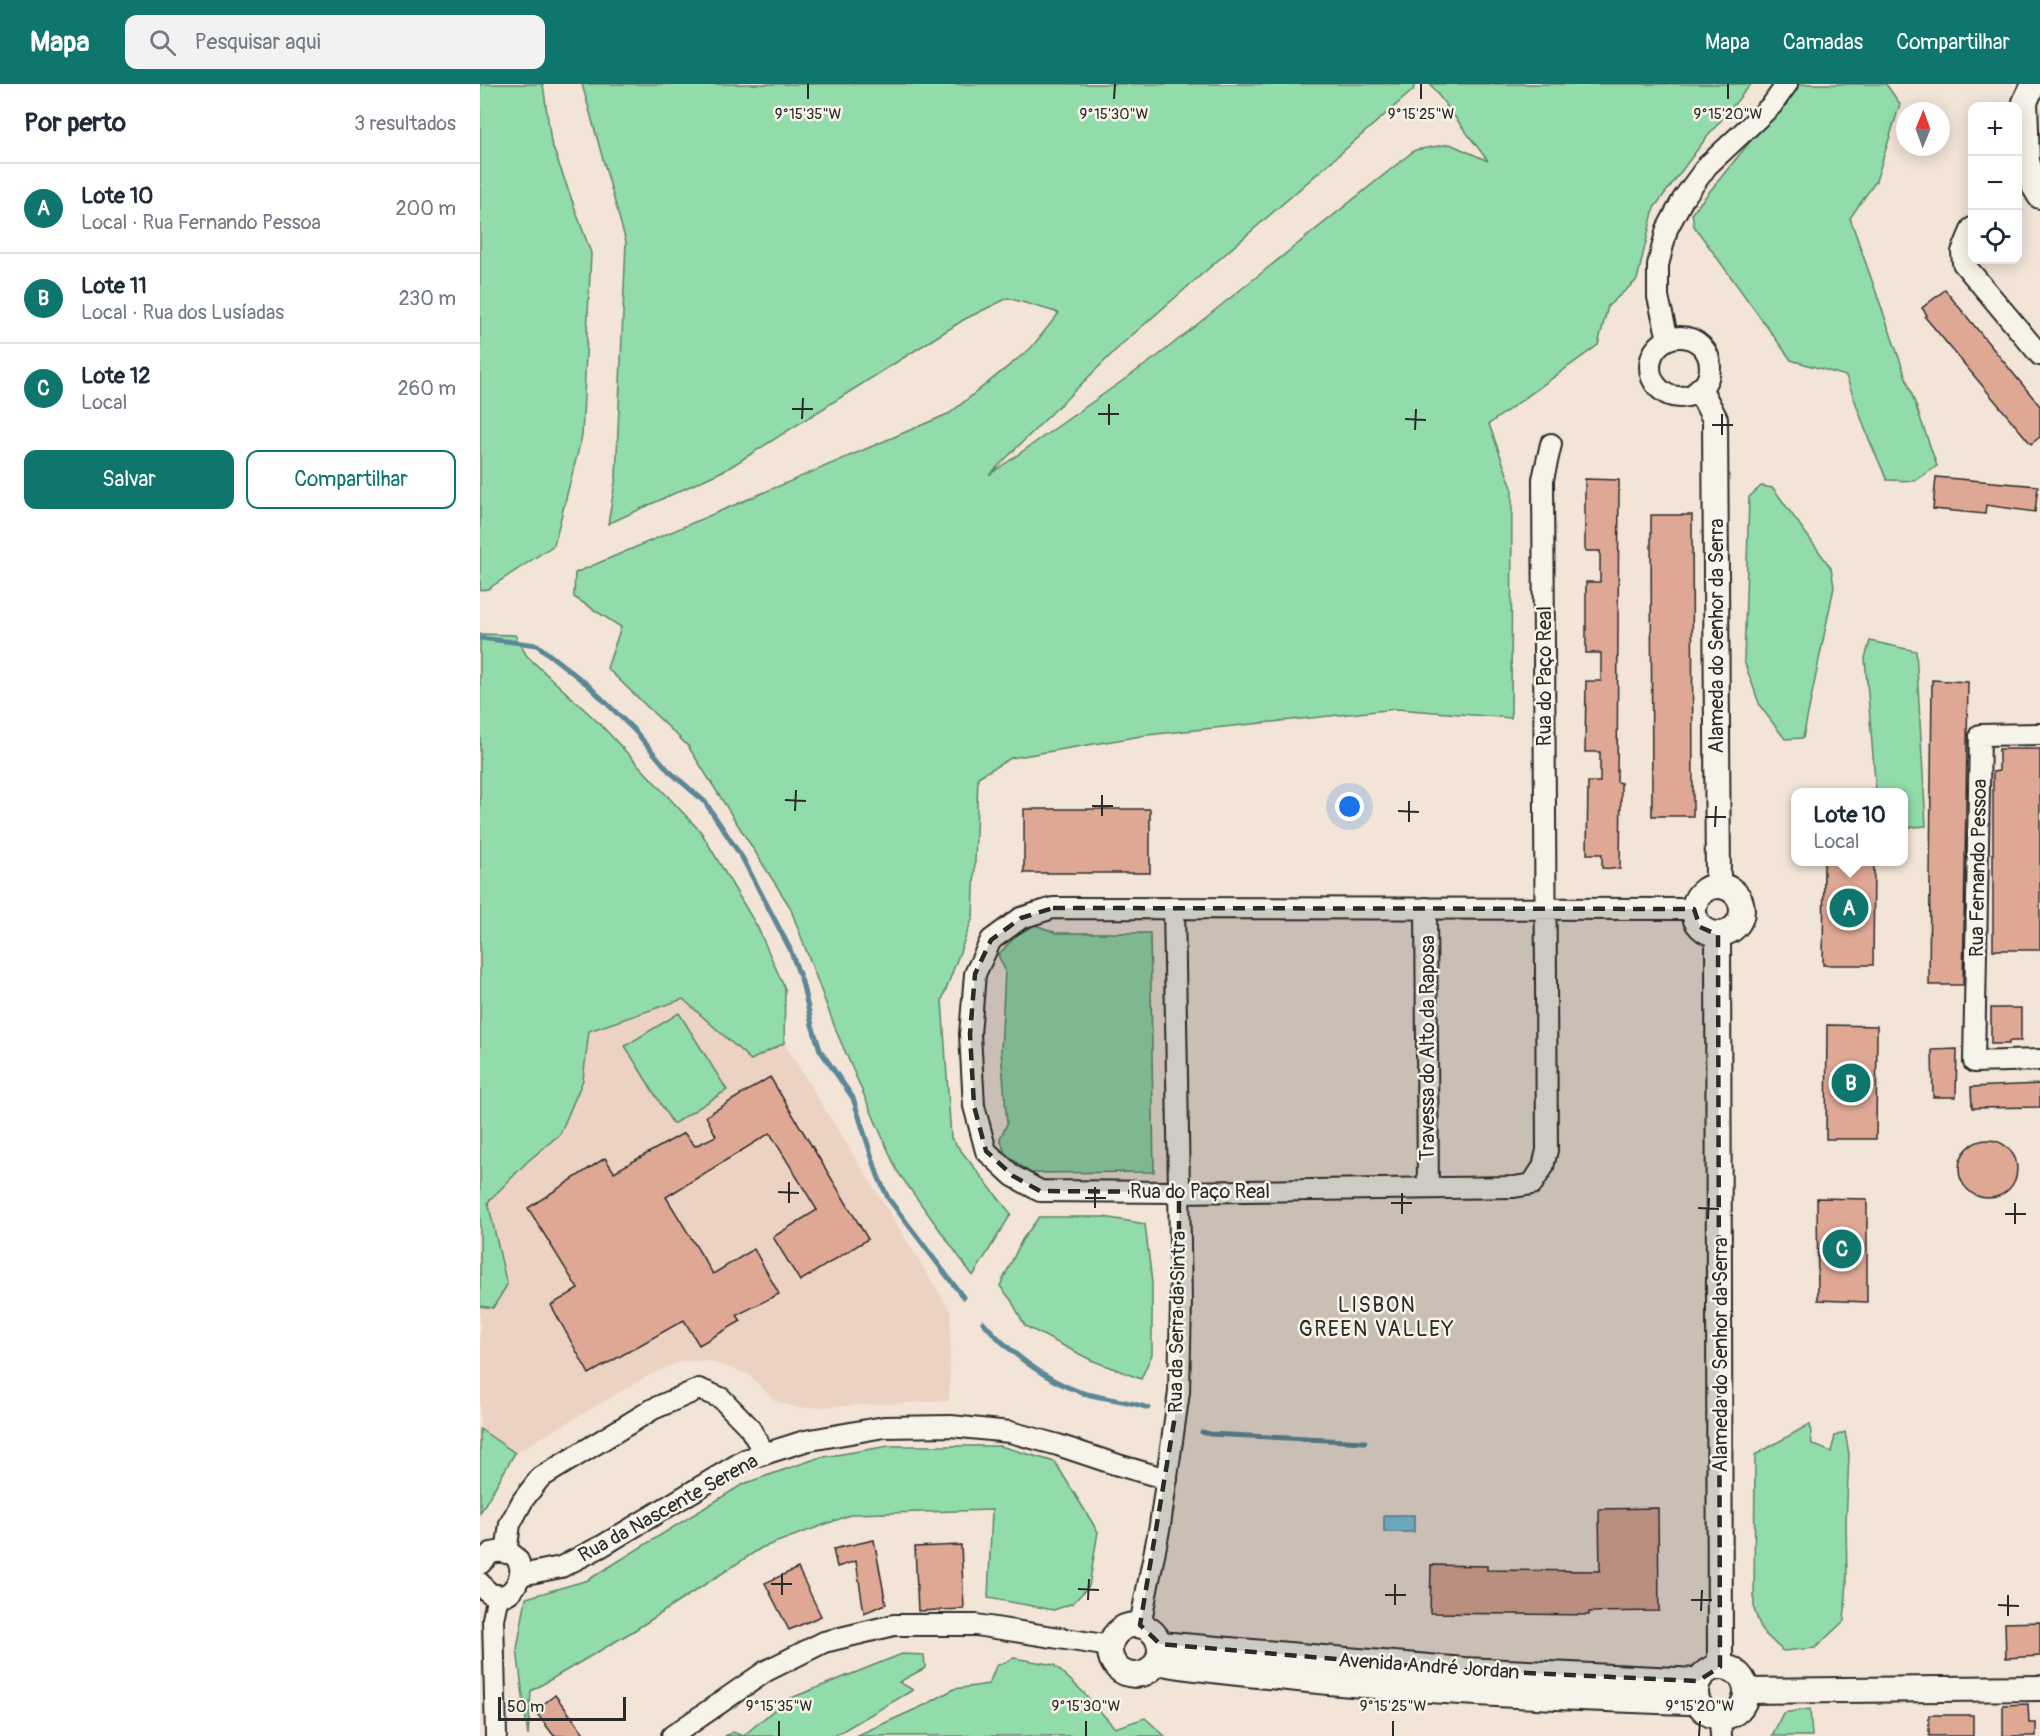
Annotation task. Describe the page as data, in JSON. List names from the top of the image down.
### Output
{
  "streets": {
    "street": [
      "Alameda do Senhor da Serra",
      "Rua do Paço Real",
      "Rua Fernando Pessoa",
      "Travessa do Alto da Raposa",
      "Rua da Serra da Sintra",
      "Rua da Nascente Serena",
      "Avenida André Jordan"
    ]
  },
  "crossings": [
    ["Alameda do Senhor da Serra", "Rua do Paço Real"],
    ["Alameda do Senhor da Serra", "Avenida André Jordan"],
    ["Rua do Paço Real", "Travessa do Alto da Raposa"],
    ["Rua do Paço Real", "Rua da Serra da Sintra"],
    ["Rua da Serra da Sintra", "Rua da Nascente Serena"],
    ["Rua da Serra da Sintra", "Avenida André Jordan"]
  ],
  "districts": ["LISBON GREEN VALLEY"],
  "scale_bar": "50 m",
  "north": "top",
  "page": {
    "header": "Mapa",
    "search": "Pesquisar aqui",
    "nav": ["Mapa", "Camadas", "Compartilhar"],
    "heading": ["Por perto", "3 resultados"],
    "map_buttons": ["+", "−"],
    "list": [
      {
        "mark": "A",
        "name": "Lote 10",
        "note": "Local · Rua Fernando Pessoa",
        "value": "200 m"
      },
      {
        "mark": "B",
        "name": "Lote 11",
        "note": "Local · Rua dos Lusíadas",
        "value": "230 m"
      },
      {
        "mark": "C",
        "name": "Lote 12",
        "note": "Local",
        "value": "260 m"
      }
    ],
    "buttons": ["Salvar", "Compartilhar"],
    "popup": ["Lote 10", "Local"],
    "pins": ["A", "B", "C"],
    "scale": "50 m"
  },
  "coordinates": [
    "9°15'35\"W",
    "9°15'30\"W",
    "9°15'25\"W",
    "9°15'20\"W"
  ]
}
